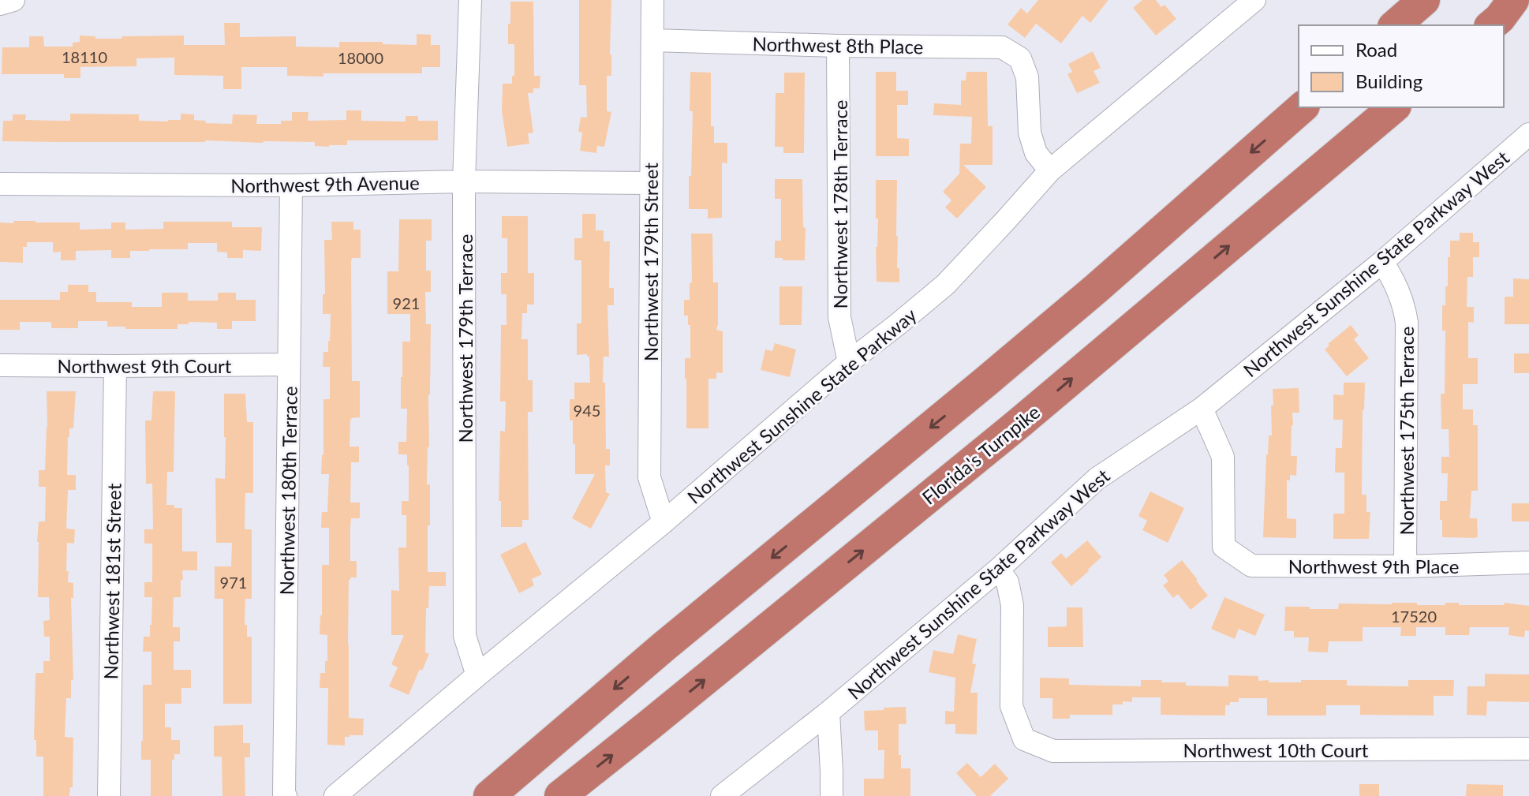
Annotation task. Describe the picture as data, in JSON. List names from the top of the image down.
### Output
{
  "streets": {
    "highway": ["Florida's Turnpike"],
    "street": [
      "Northwest 8th Place",
      "Northwest 9th Avenue",
      "Northwest 178th Terrace",
      "Northwest 179th Street",
      "Northwest Sunshine State Parkway West",
      "Northwest 179th Terrace",
      "Northwest 9th Court",
      "Northwest Sunshine State Parkway",
      "Northwest 175th Terrace",
      "Northwest 180th Terrace",
      "Northwest 9th Place",
      "Northwest 181st Street",
      "Northwest 10th Court"
    ]
  },
  "crossings": [
    ["Northwest 8th Place", "Northwest 178th Terrace"],
    ["Northwest 8th Place", "Northwest 179th Street"],
    ["Northwest 8th Place", "Northwest Sunshine State Parkway"],
    ["Northwest 9th Avenue", "Northwest 179th Street"],
    ["Northwest 9th Avenue", "Northwest 179th Terrace"],
    ["Northwest 9th Avenue", "Northwest 180th Terrace"],
    ["Northwest 178th Terrace", "Northwest Sunshine State Parkway"],
    ["Northwest 179th Street", "Northwest Sunshine State Parkway"],
    ["Northwest Sunshine State Parkway West", "Northwest 175th Terrace"],
    ["Northwest Sunshine State Parkway West", "Northwest 9th Place"],
    ["Northwest Sunshine State Parkway West", "Northwest 10th Court"],
    ["Northwest 179th Terrace", "Northwest Sunshine State Parkway"],
    ["Northwest 9th Court", "Northwest 180th Terrace"],
    ["Northwest 9th Court", "Northwest 181st Street"],
    ["Northwest 175th Terrace", "Northwest 9th Place"]
  ],
  "house_numbers": [
    "18110",
    "18000",
    "921",
    "945",
    "971",
    "17520"
  ],
  "legend": ["Road", "Building"]
}
